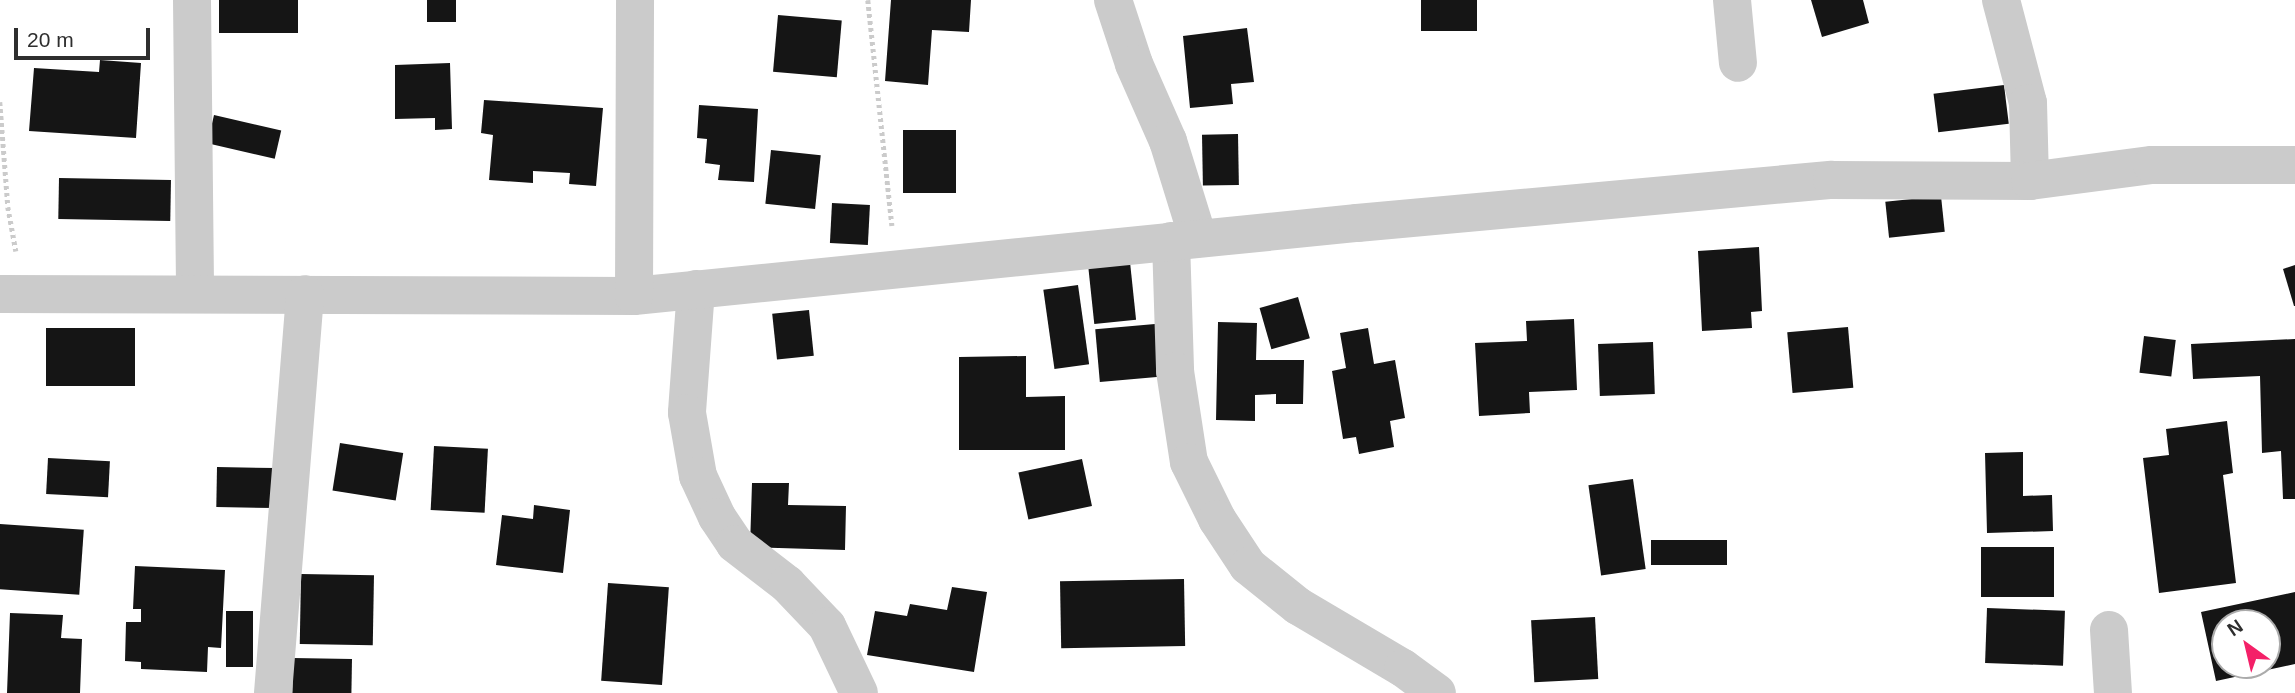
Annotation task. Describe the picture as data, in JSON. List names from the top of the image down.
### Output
{
  "scale_bar": "20 m",
  "north": "top left"
}
